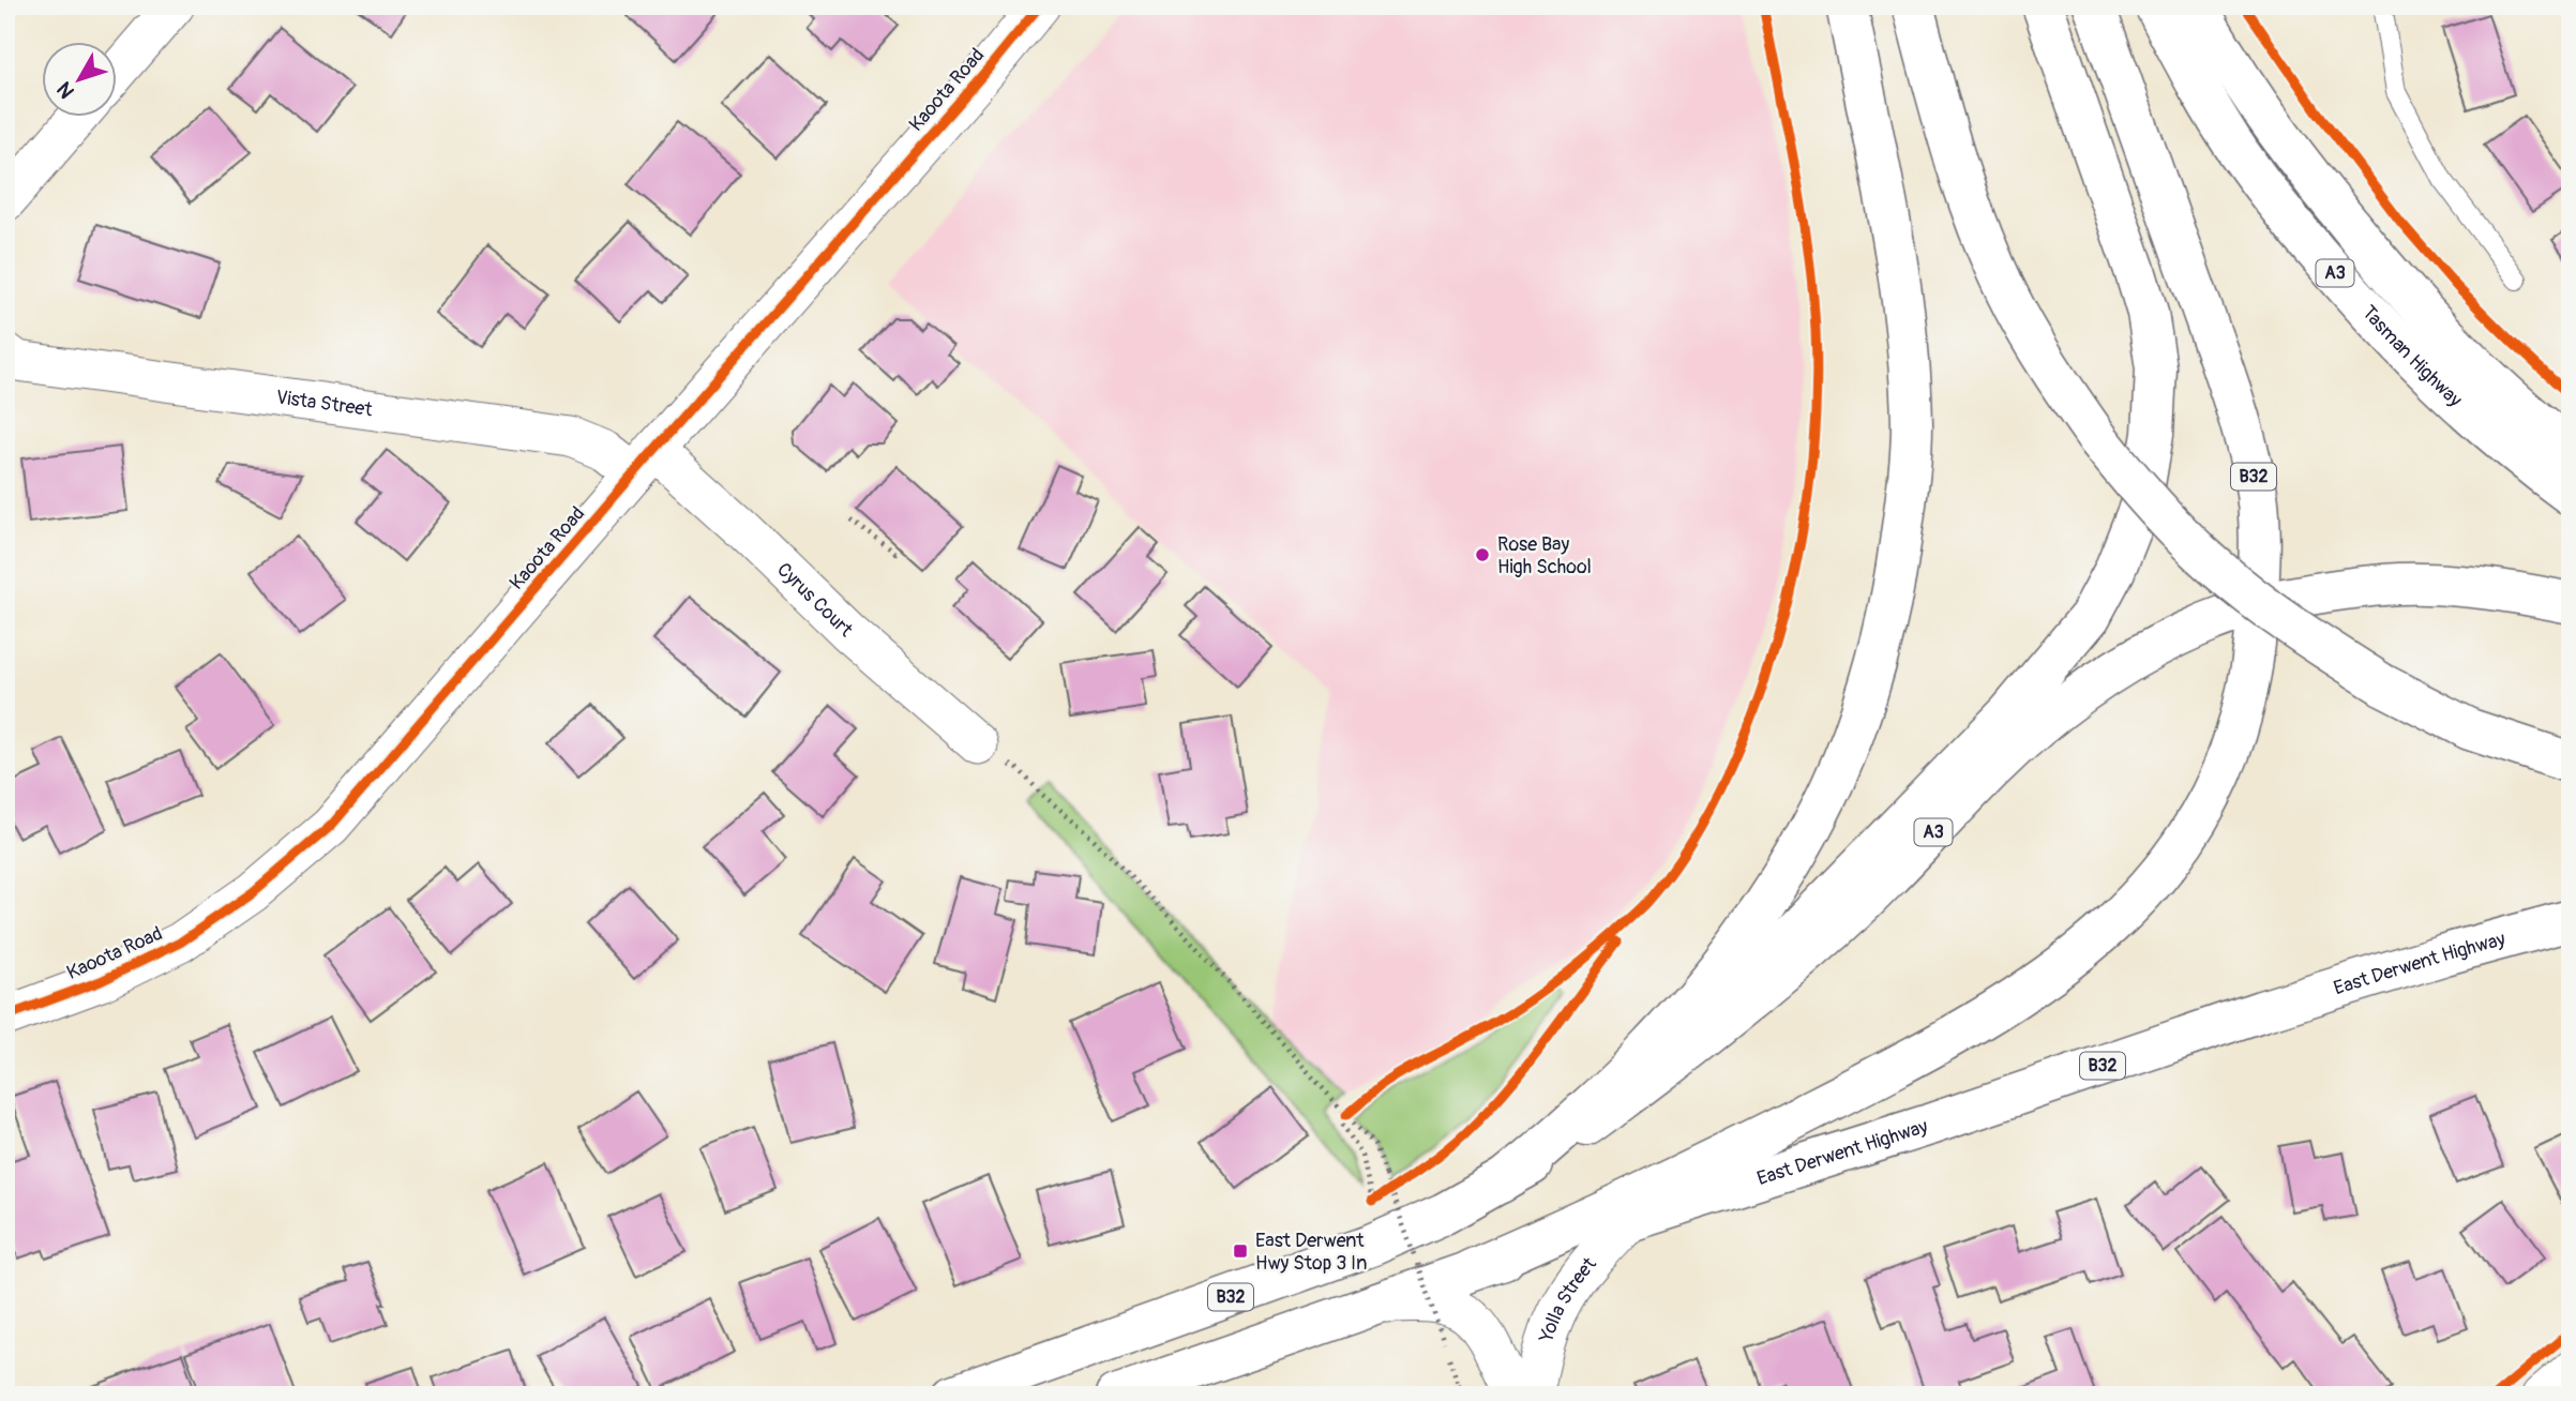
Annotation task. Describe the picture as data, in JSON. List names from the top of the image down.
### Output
{
  "streets": {
    "main road": [
      "A3",
      "Tasman Highway",
      "B32",
      "East Derwent Highway"
    ],
    "street": [
      "Kaoota Road",
      "Vista Street",
      "Cyrus Court",
      "Yolla Street"
    ]
  },
  "crossings": [
    ["Kaoota Road", "Vista Street"],
    ["Kaoota Road", "Cyrus Court"],
    ["A3", "B32"],
    ["Vista Street", "Cyrus Court"],
    ["B32", "East Derwent Highway"],
    ["East Derwent Highway", "Yolla Street"]
  ],
  "places": {
    "other": ["Rose Bay High School"],
    "transit": ["East Derwent Hwy Stop 3 In"]
  },
  "north": "bottom left"
}
